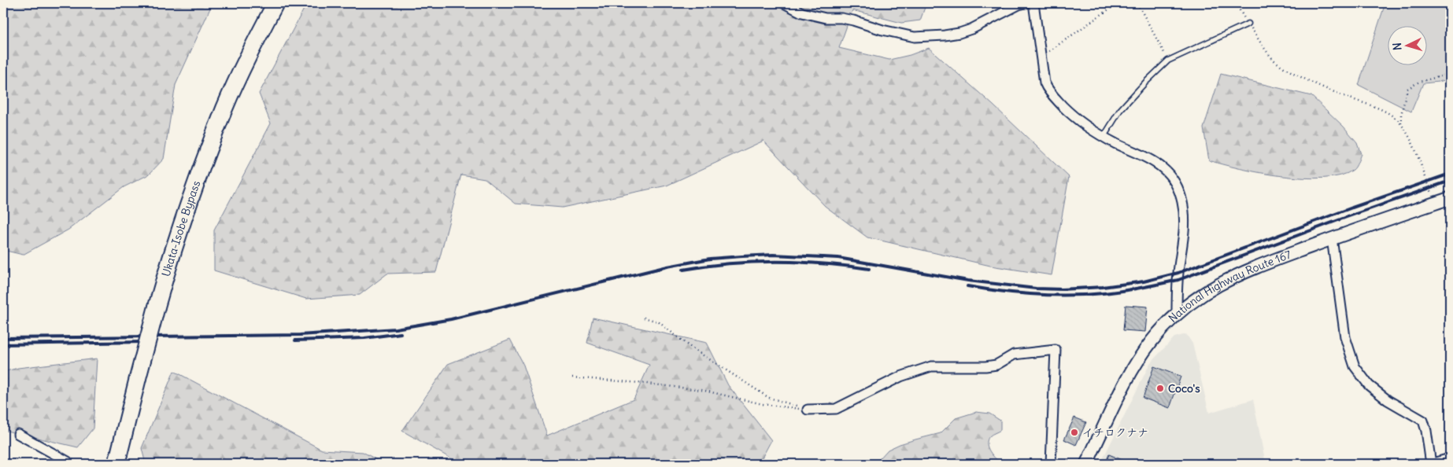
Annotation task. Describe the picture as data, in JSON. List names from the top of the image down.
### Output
{
  "streets": {
    "highway": ["Ukata-Isobe Bypass"],
    "street": ["National Highway Route 167"]
  },
  "places": ["Coco's", "イチロクナナ"],
  "north": "left"
}
